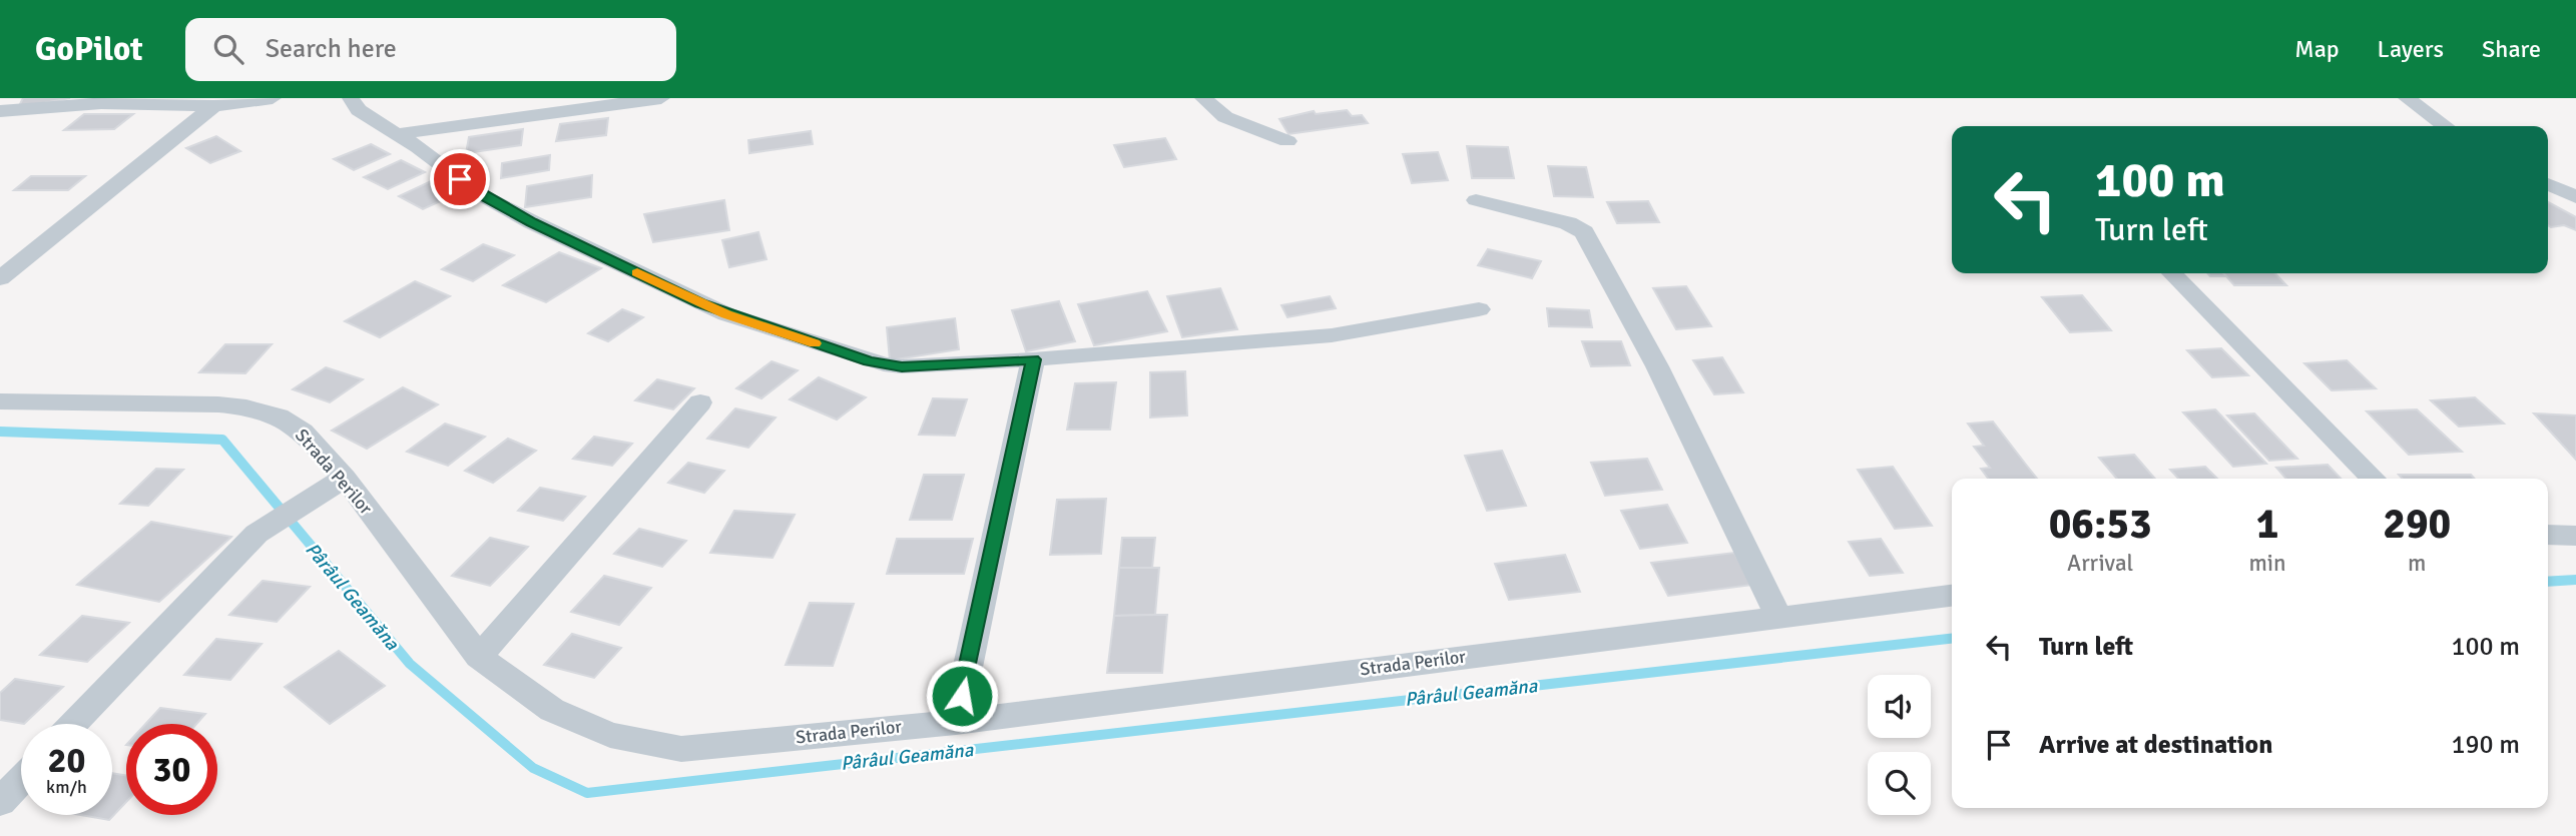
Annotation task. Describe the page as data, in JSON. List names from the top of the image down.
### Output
{
  "streets": {
    "street": ["Strada Perilor"]
  },
  "water": ["Pârâul Geamăna"],
  "page": {
    "header": "GoPilot",
    "search": "Search here",
    "nav": ["Map", "Layers", "Share"],
    "turn": ["100 m", "Turn left"],
    "eta": [
      "06:53",
      "Arrival",
      "1",
      "min",
      "290",
      "m"
    ],
    "list": [
      {
        "name": "Turn left",
        "value": "100 m"
      },
      {
        "name": "Arrive at destination",
        "value": "190 m"
      }
    ],
    "speed": "20 km/h",
    "limit": "30"
  }
}
